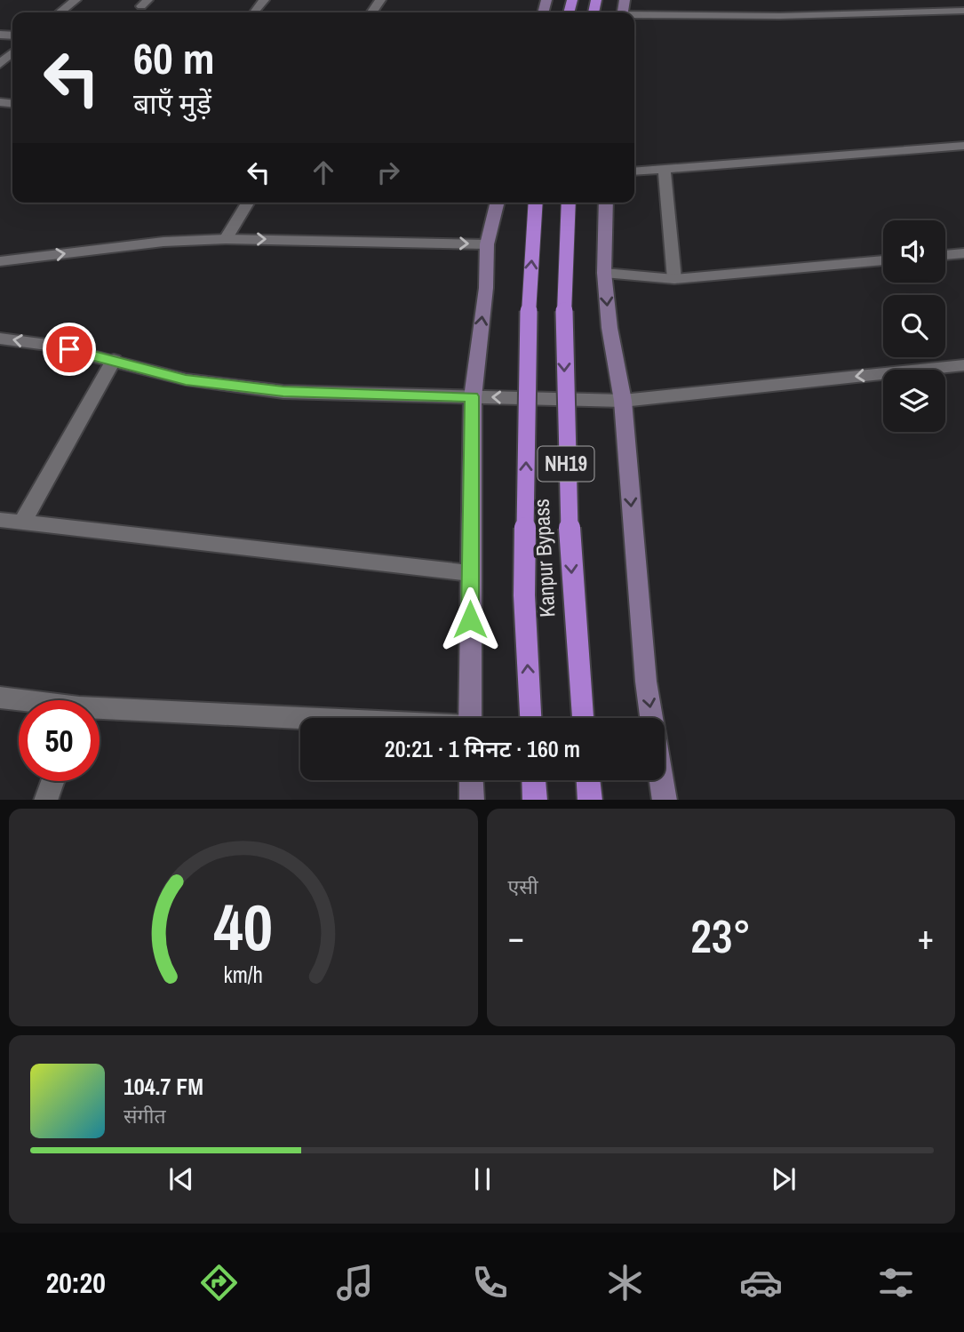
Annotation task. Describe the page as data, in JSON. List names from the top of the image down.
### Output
{
  "streets": {
    "highway": ["NH19", "Kanpur Bypass"]
  },
  "page": {
    "turn": ["60 m", "बाएँ मुड़ें"],
    "limit": "50",
    "trip": "20:21 · 1 मिनट · 160 m",
    "tile": "एसी",
    "heat": ["−", "23°", "+"],
    "song": ["104.7 FM", "संगीत"],
    "tabs": "20:20",
    "gauge": ["40", "km/h"]
  }
}
